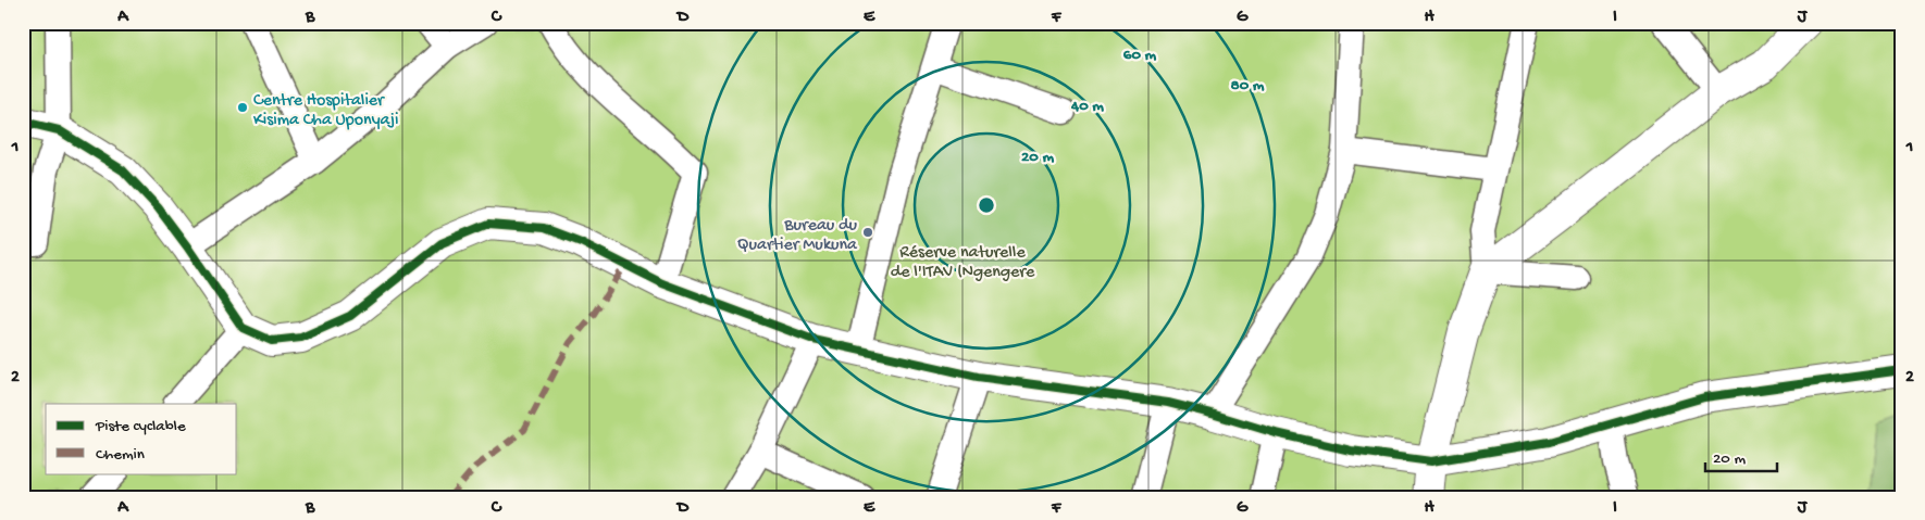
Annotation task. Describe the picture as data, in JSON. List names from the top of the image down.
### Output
{
  "parks": ["Réserve naturelle de l'ITAV (Ngengere"],
  "places": ["Centre Hospitalier Kisima Cha Uponyaji", "Bureau du Quartier Mukuna"],
  "legend": ["Piste cyclable", "Chemin"],
  "scale_bar": "20 m",
  "grid": {
    "columns": [
      "A",
      "B",
      "C",
      "D",
      "E",
      "F",
      "G",
      "H",
      "I",
      "J"
    ],
    "rows": ["1", "2"]
  },
  "rings": [
    "60 m",
    "80 m",
    "40 m",
    "20 m"
  ]
}
